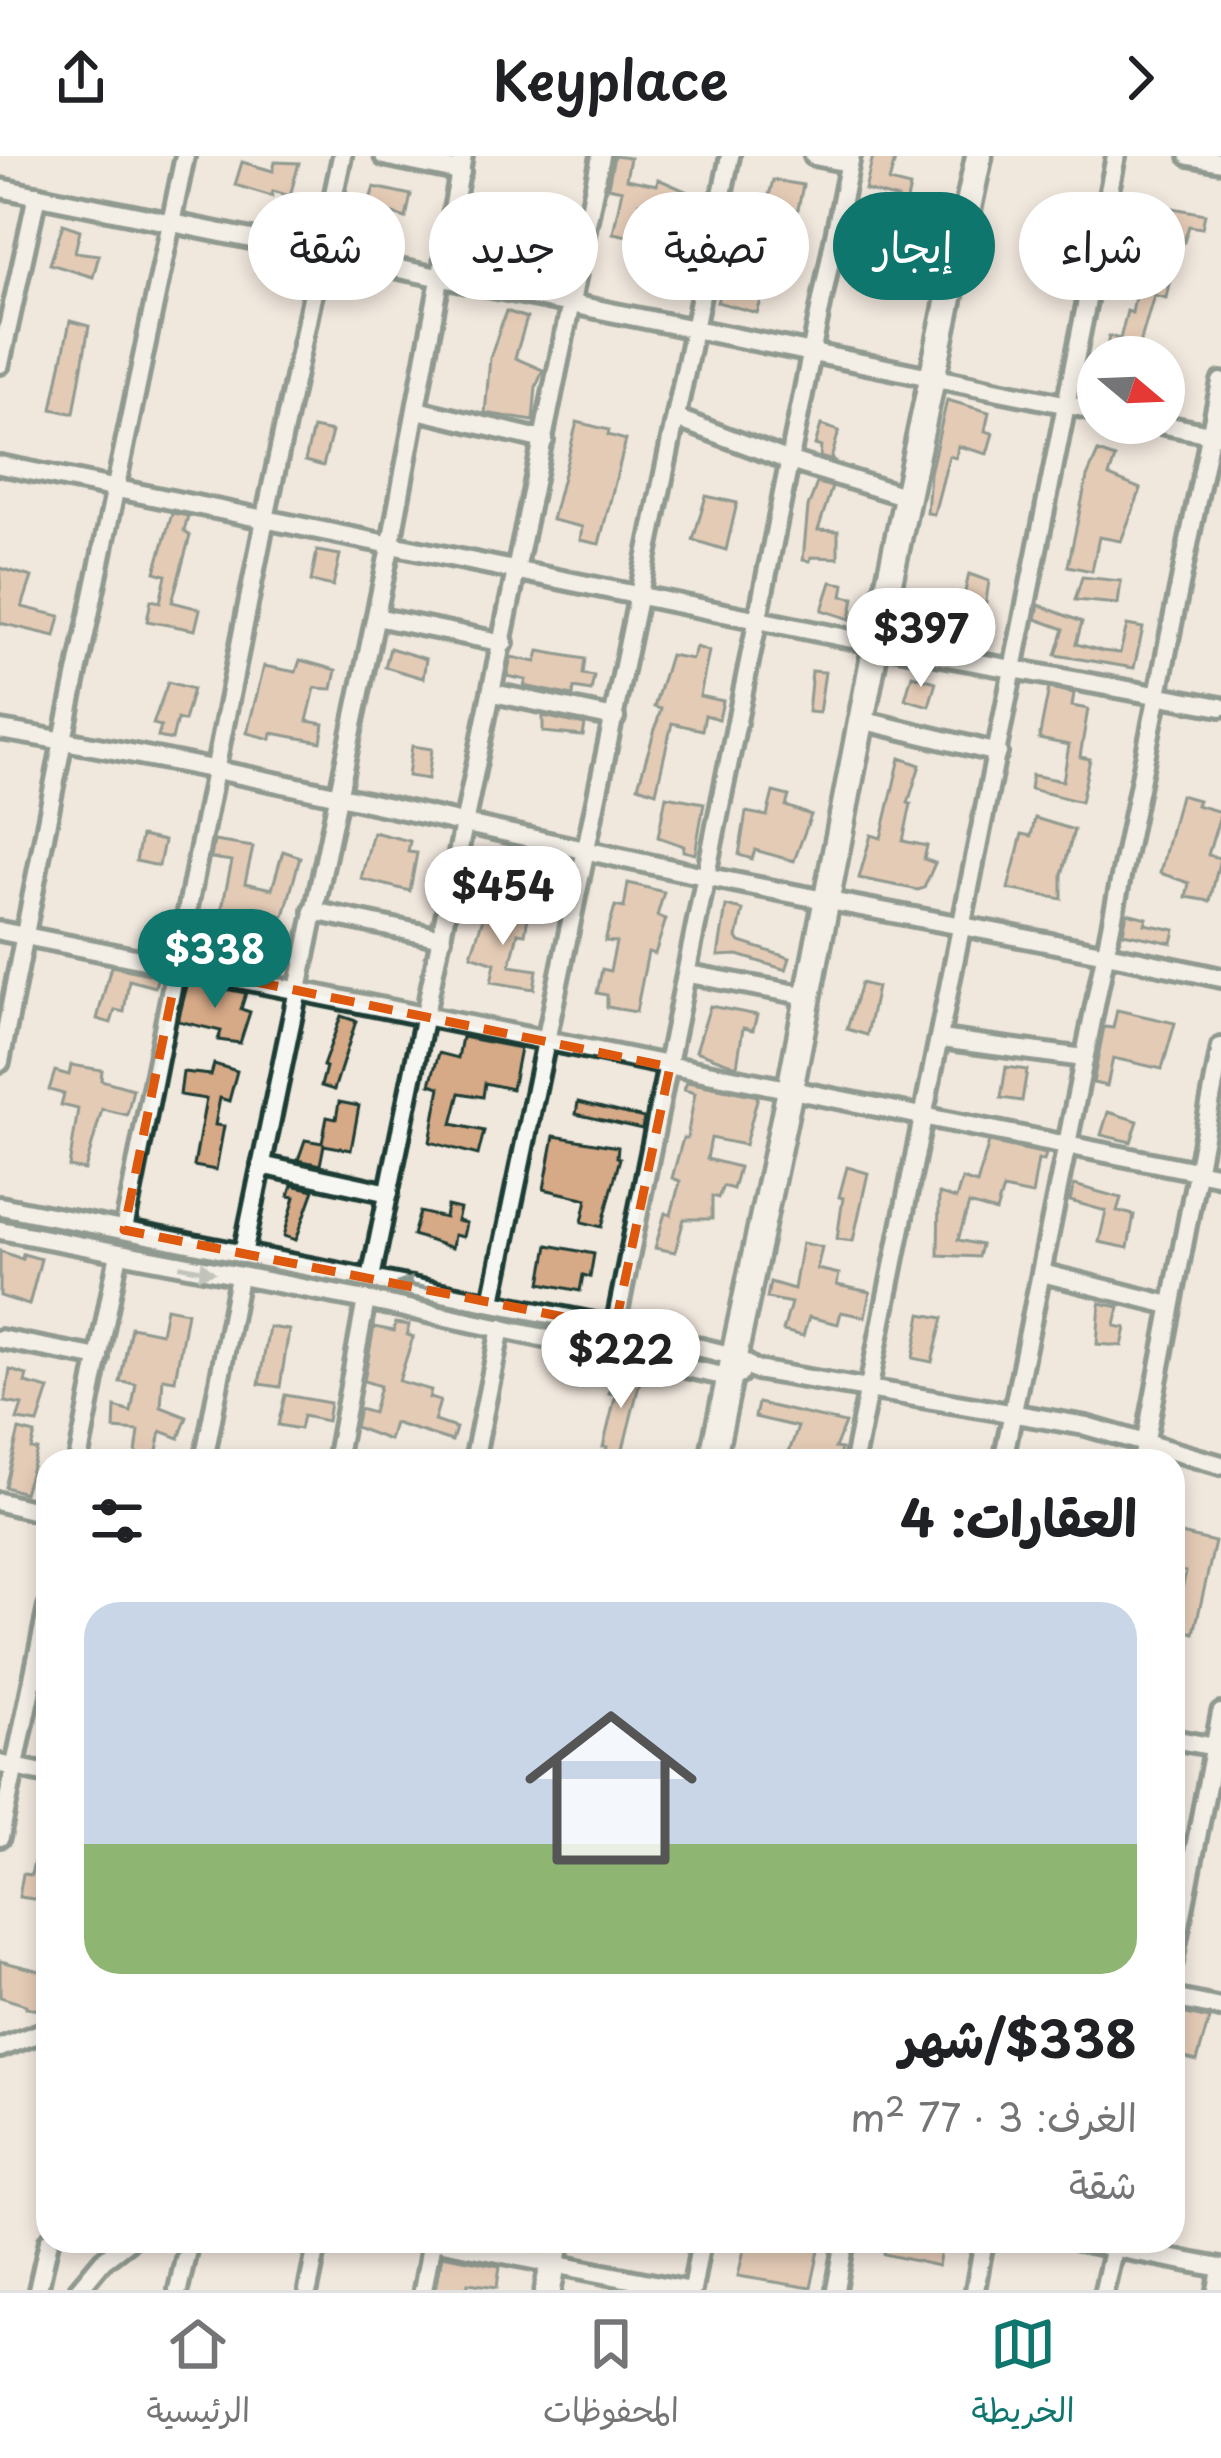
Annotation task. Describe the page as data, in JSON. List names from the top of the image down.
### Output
{
  "north": "right",
  "page": {
    "header": "Keyplace",
    "chip": [
      "شراء",
      "إيجار",
      "تصفية",
      "جديد",
      "شقة"
    ],
    "price": [
      "$397",
      "$454",
      "$338",
      "$222"
    ],
    "heading": "العقارات: 4",
    "list": [
      {
        "name": "$338/شهر",
        "note": "الغرف: 3 · 77 m² · شقة"
      }
    ],
    "tabs": ["الخريطة", "المحفوظات", "الرئيسية"]
  }
}
